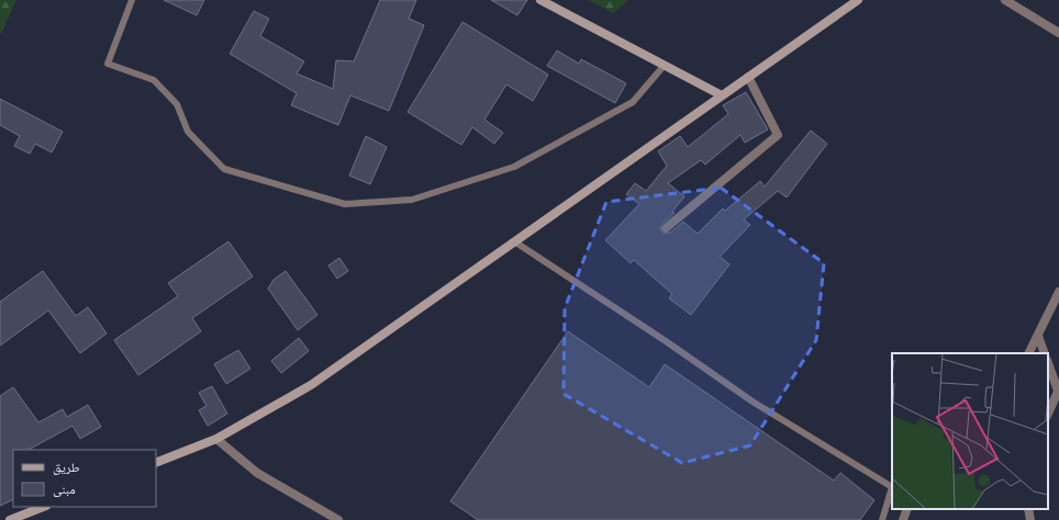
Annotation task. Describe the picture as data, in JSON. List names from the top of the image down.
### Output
{
  "legend": ["طريق", "مبنى"]
}
